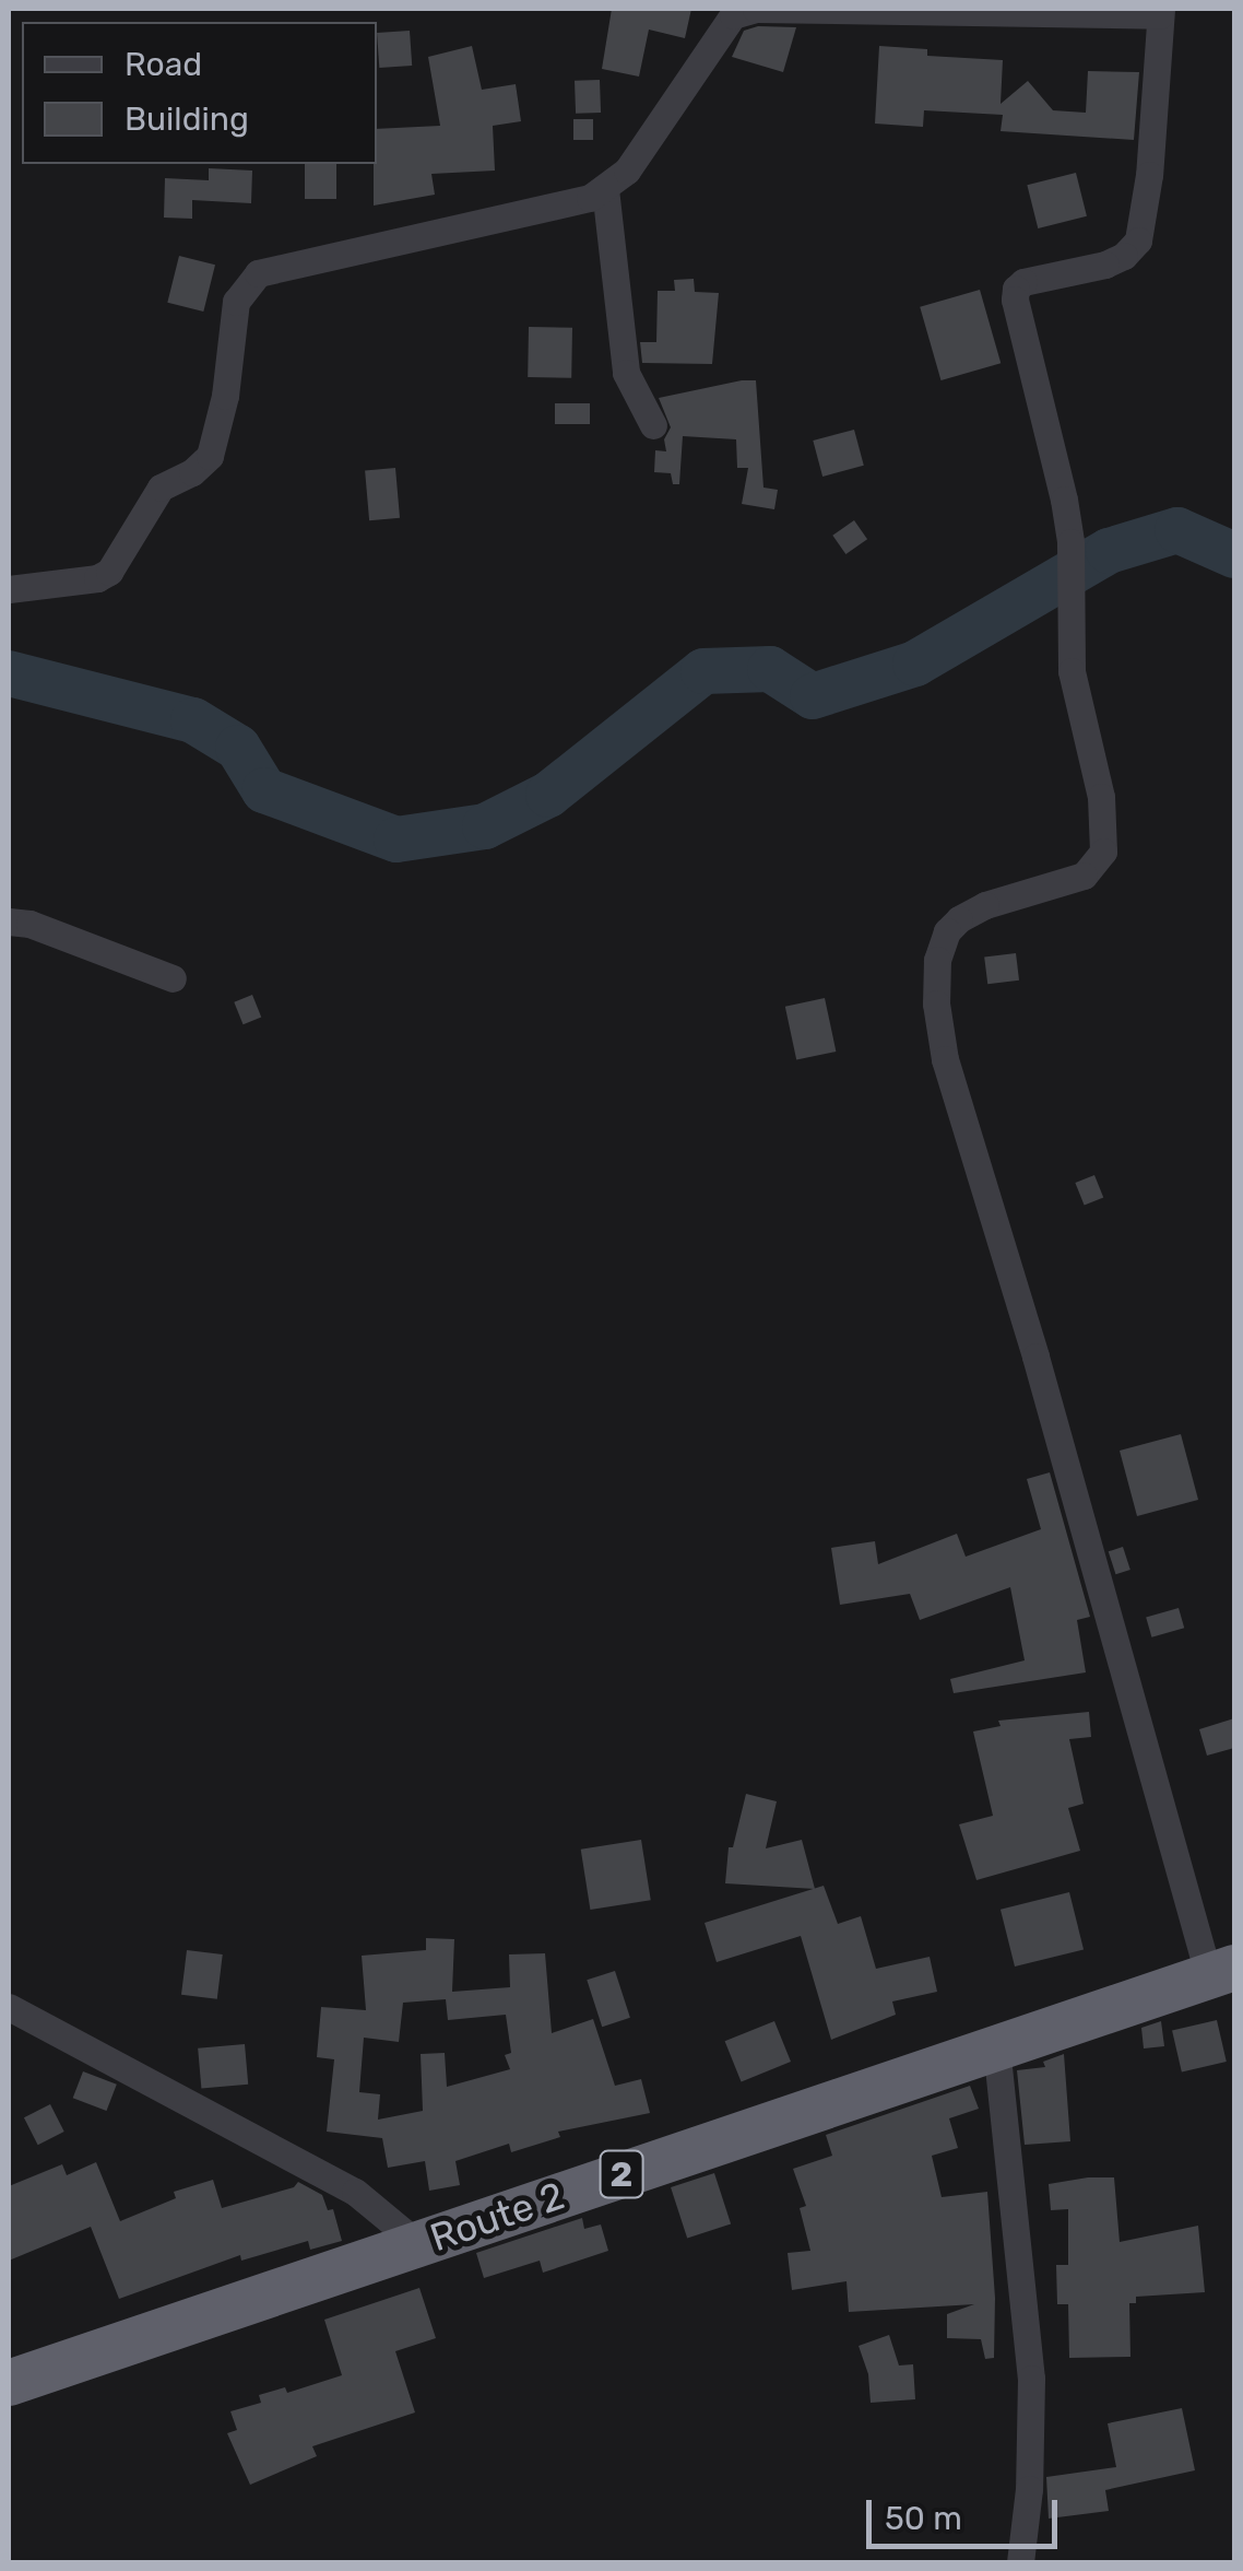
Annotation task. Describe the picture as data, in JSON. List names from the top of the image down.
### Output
{
  "streets": {
    "highway": ["2", "Route 2"]
  },
  "legend": ["Road", "Building"],
  "scale_bar": "50 m"
}
